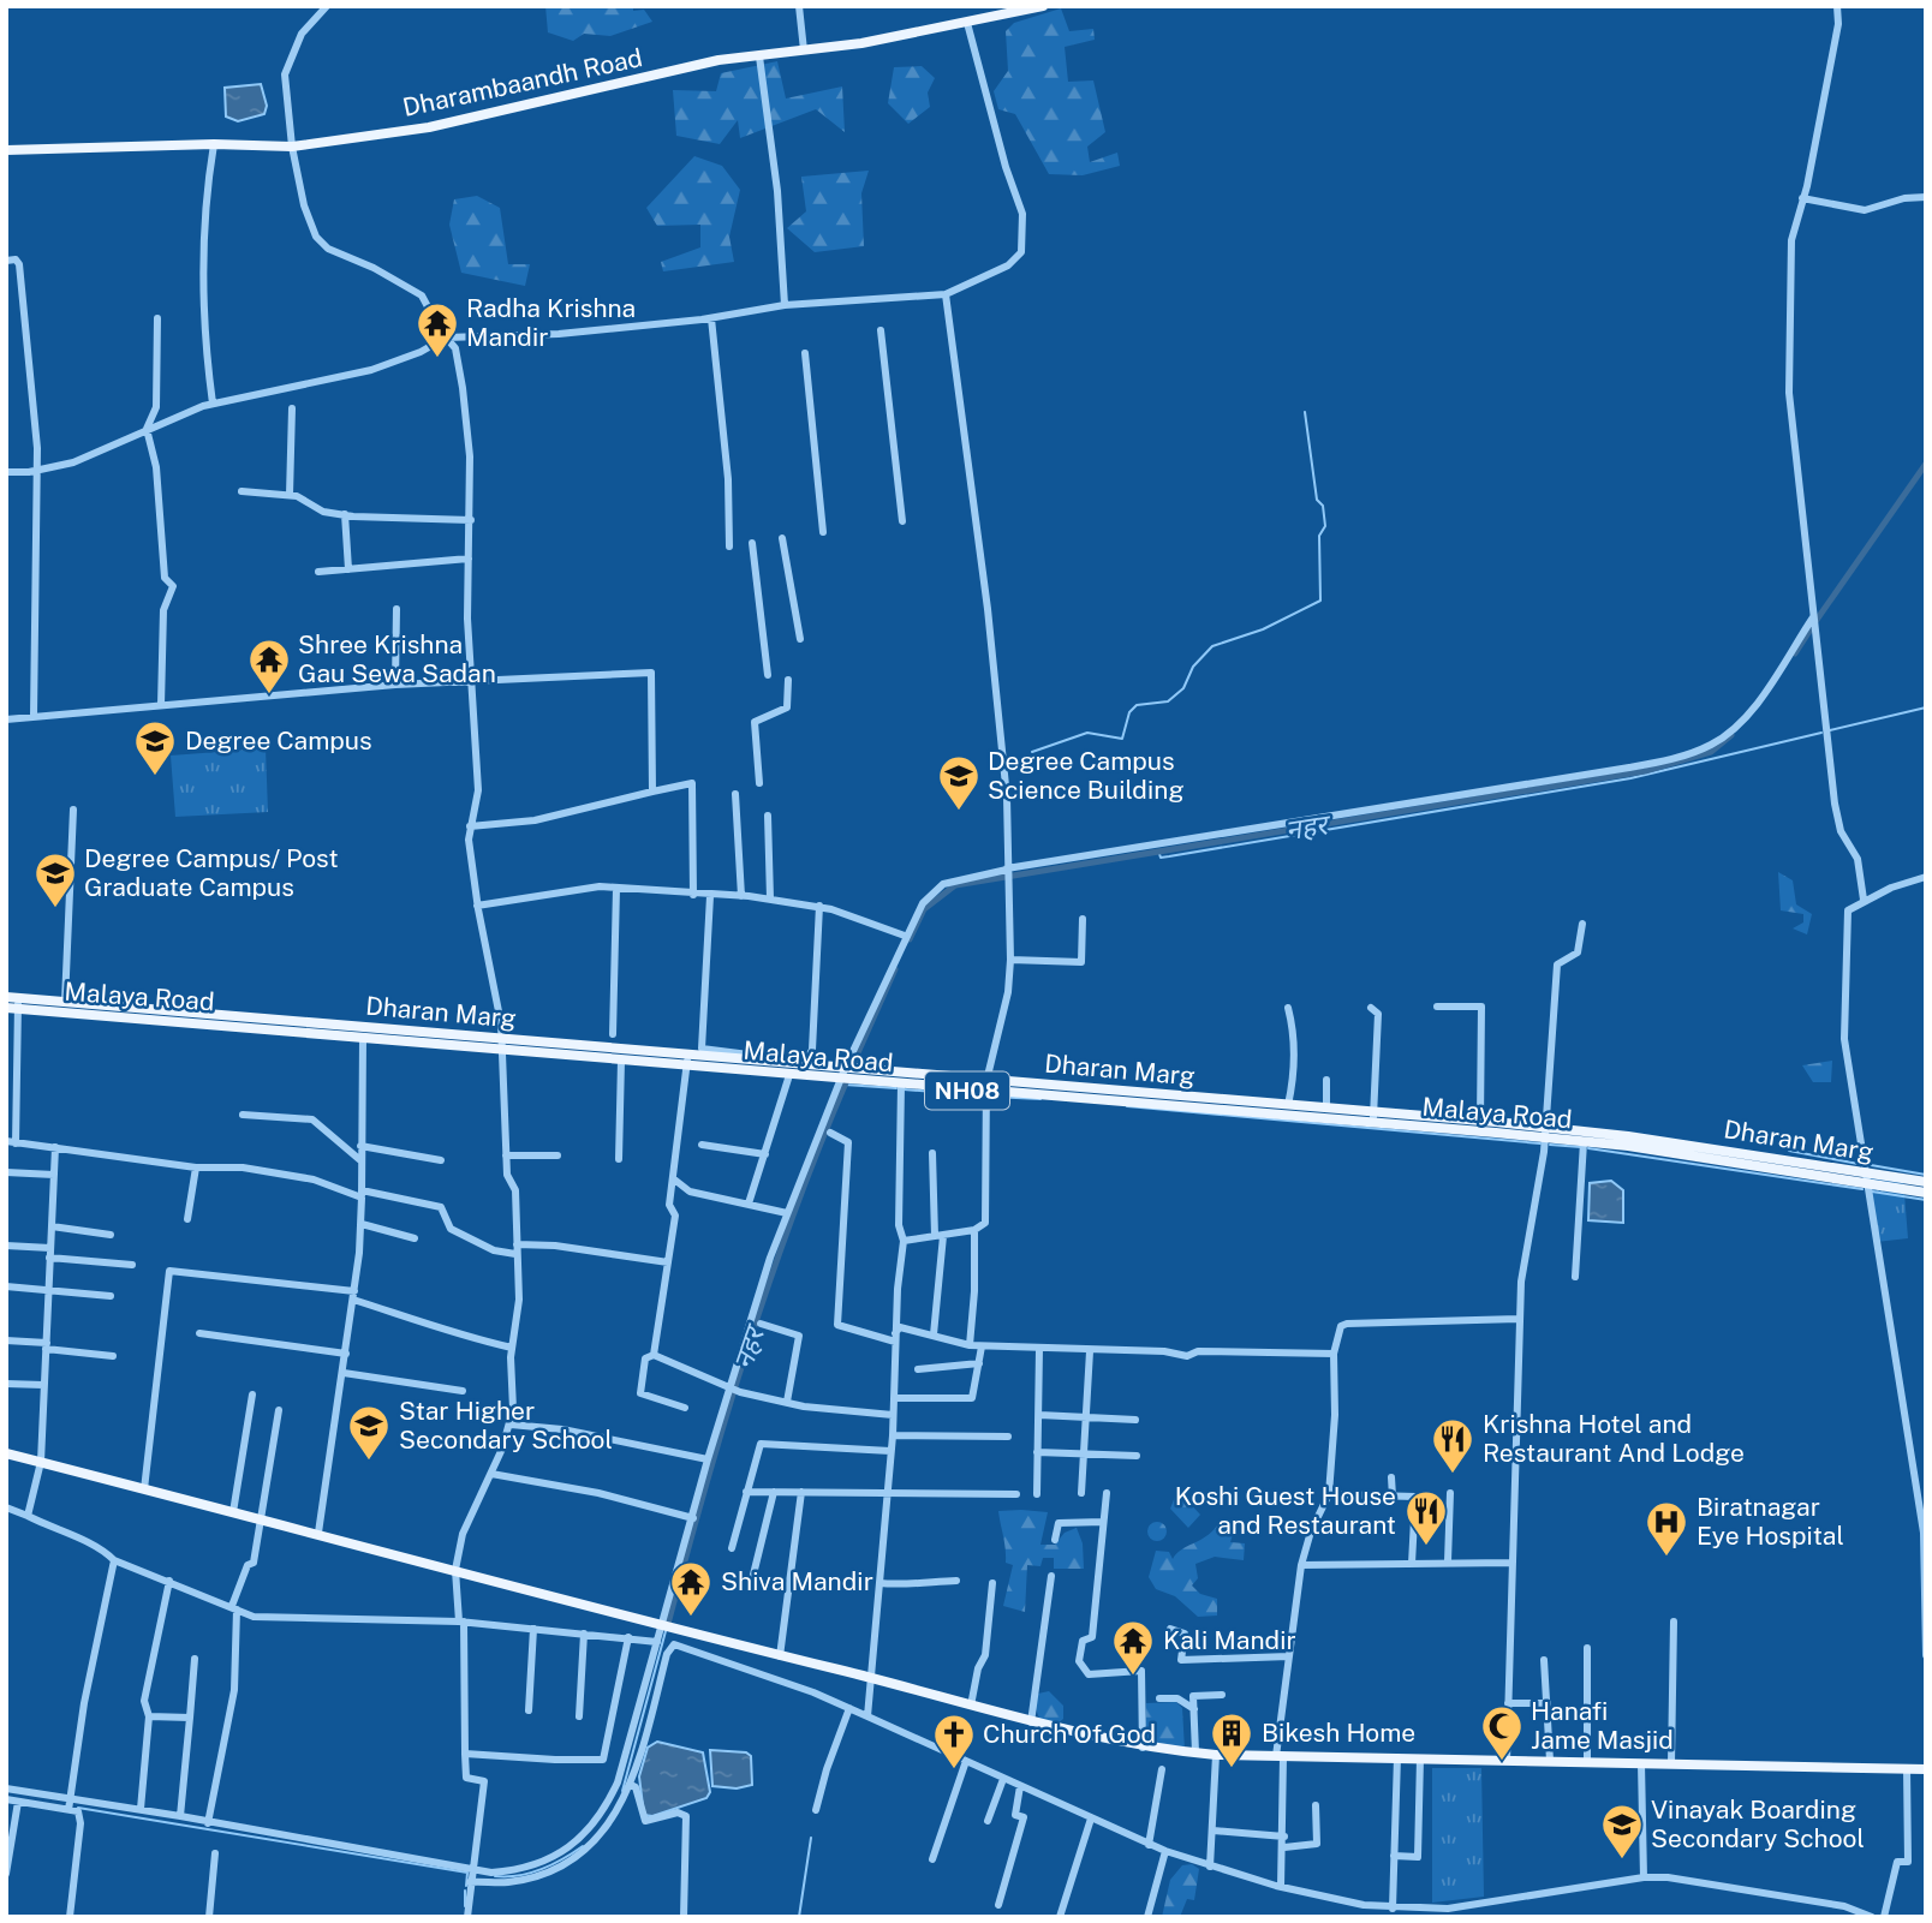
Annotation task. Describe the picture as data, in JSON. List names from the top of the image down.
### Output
{
  "streets": {
    "main road": [
      "Dharambaandh Road",
      "Malaya Road",
      "Dharan Marg",
      "NH08"
    ]
  },
  "crossings": [
    ["Malaya Road", "Dharan Marg"],
    ["Dharan Marg", "NH08"]
  ],
  "water": ["नहर"],
  "places": {
    "temple": [
      "Radha Krishna Mandir",
      "Shree Krishna Gau Sewa Sadan",
      "Shiva Mandir",
      "Kali Mandir"
    ],
    "school or university": [
      "Degree Campus",
      "Degree Campus Science Building",
      "Degree Campus/ Post Graduate Campus",
      "Star Higher Secondary School",
      "Vinayak Boarding Secondary School"
    ],
    "restaurant": ["Krishna Hotel and Restaurant And Lodge", "Koshi Guest House and Restaurant"],
    "hospital": ["Biratnagar Eye Hospital"],
    "mosque": ["Hanafi Jame Masjid"],
    "building": ["Bikesh Home"],
    "church": ["Church Of God"]
  }
}
